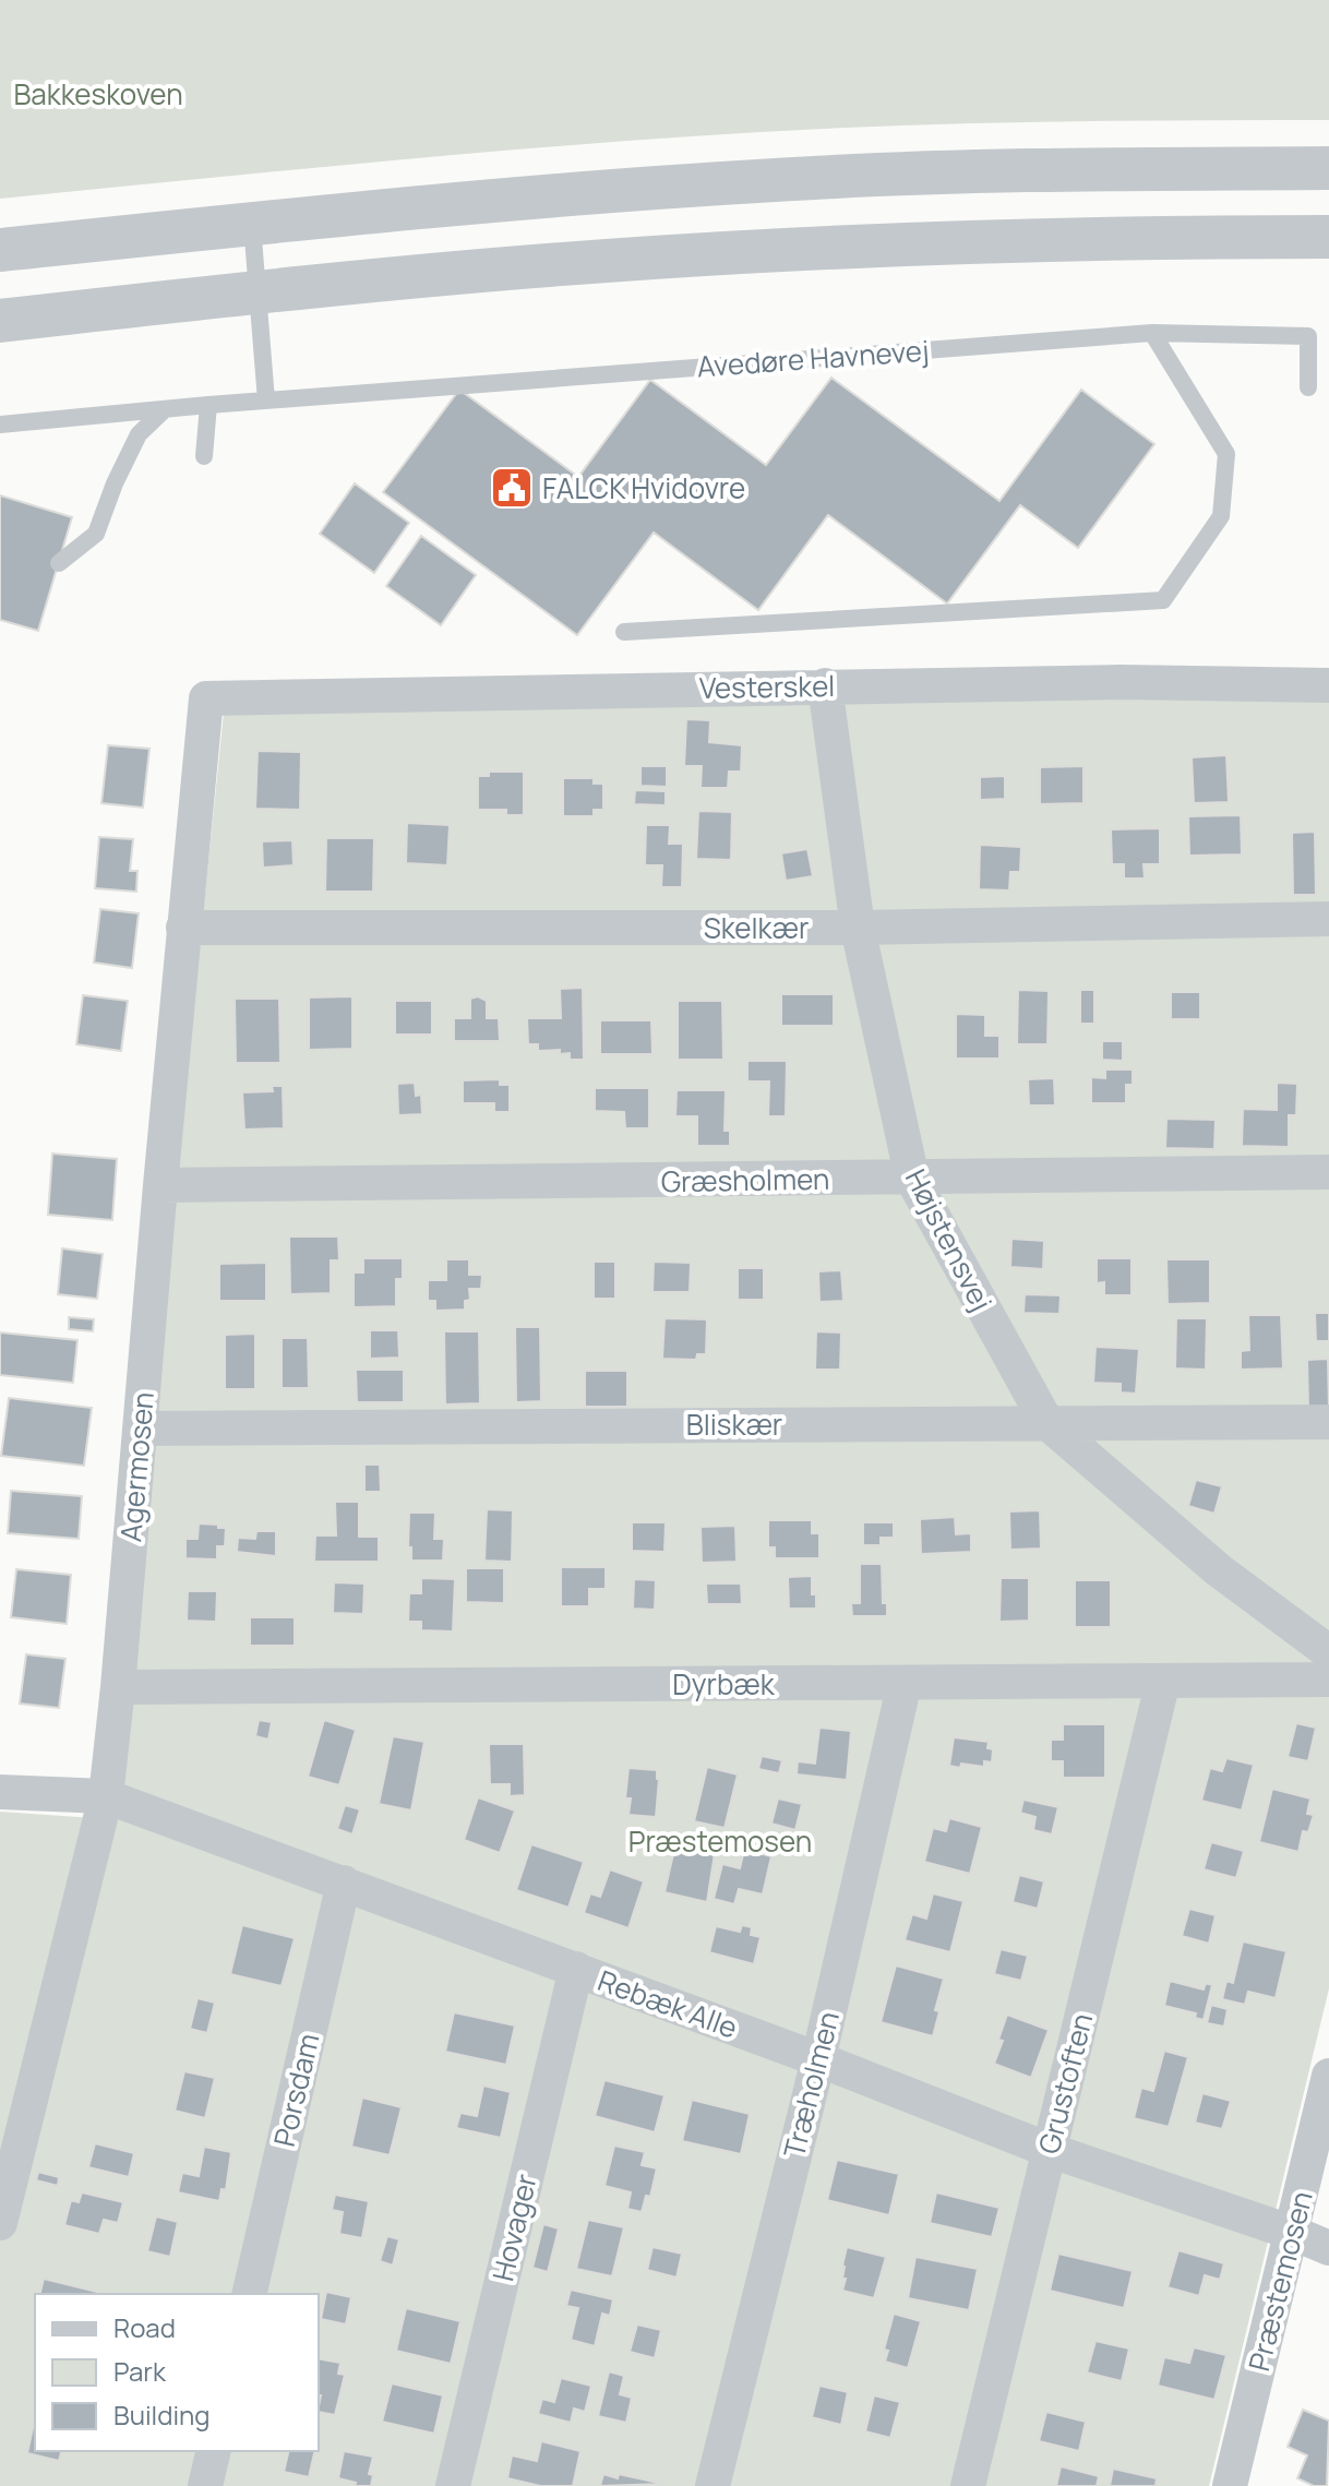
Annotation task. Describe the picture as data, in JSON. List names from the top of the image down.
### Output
{
  "streets": {
    "street": [
      "Vesterskel",
      "Skelkær",
      "Græsholmen",
      "Højstensvej",
      "Bliskær",
      "Agermosen",
      "Dyrbæk",
      "Rebæk Alle",
      "Grustoften",
      "Træholmen",
      "Porsdam",
      "Hovager",
      "Præstemosen"
    ],
    "lane": ["Avedøre Havnevej"]
  },
  "crossings": [
    ["Vesterskel", "Højstensvej"],
    ["Vesterskel", "Agermosen"],
    ["Skelkær", "Højstensvej"],
    ["Skelkær", "Agermosen"],
    ["Græsholmen", "Højstensvej"],
    ["Græsholmen", "Agermosen"],
    ["Højstensvej", "Bliskær"],
    ["Bliskær", "Agermosen"],
    ["Agermosen", "Dyrbæk"],
    ["Agermosen", "Rebæk Alle"],
    ["Dyrbæk", "Grustoften"],
    ["Dyrbæk", "Træholmen"],
    ["Rebæk Alle", "Grustoften"],
    ["Rebæk Alle", "Træholmen"],
    ["Rebæk Alle", "Porsdam"],
    ["Rebæk Alle", "Hovager"],
    ["Rebæk Alle", "Præstemosen"]
  ],
  "parks": ["Bakkeskoven", "Præstemosen"],
  "places": {
    "public building": ["FALCK Hvidovre"]
  },
  "legend": ["Road", "Park", "Building"]
}
